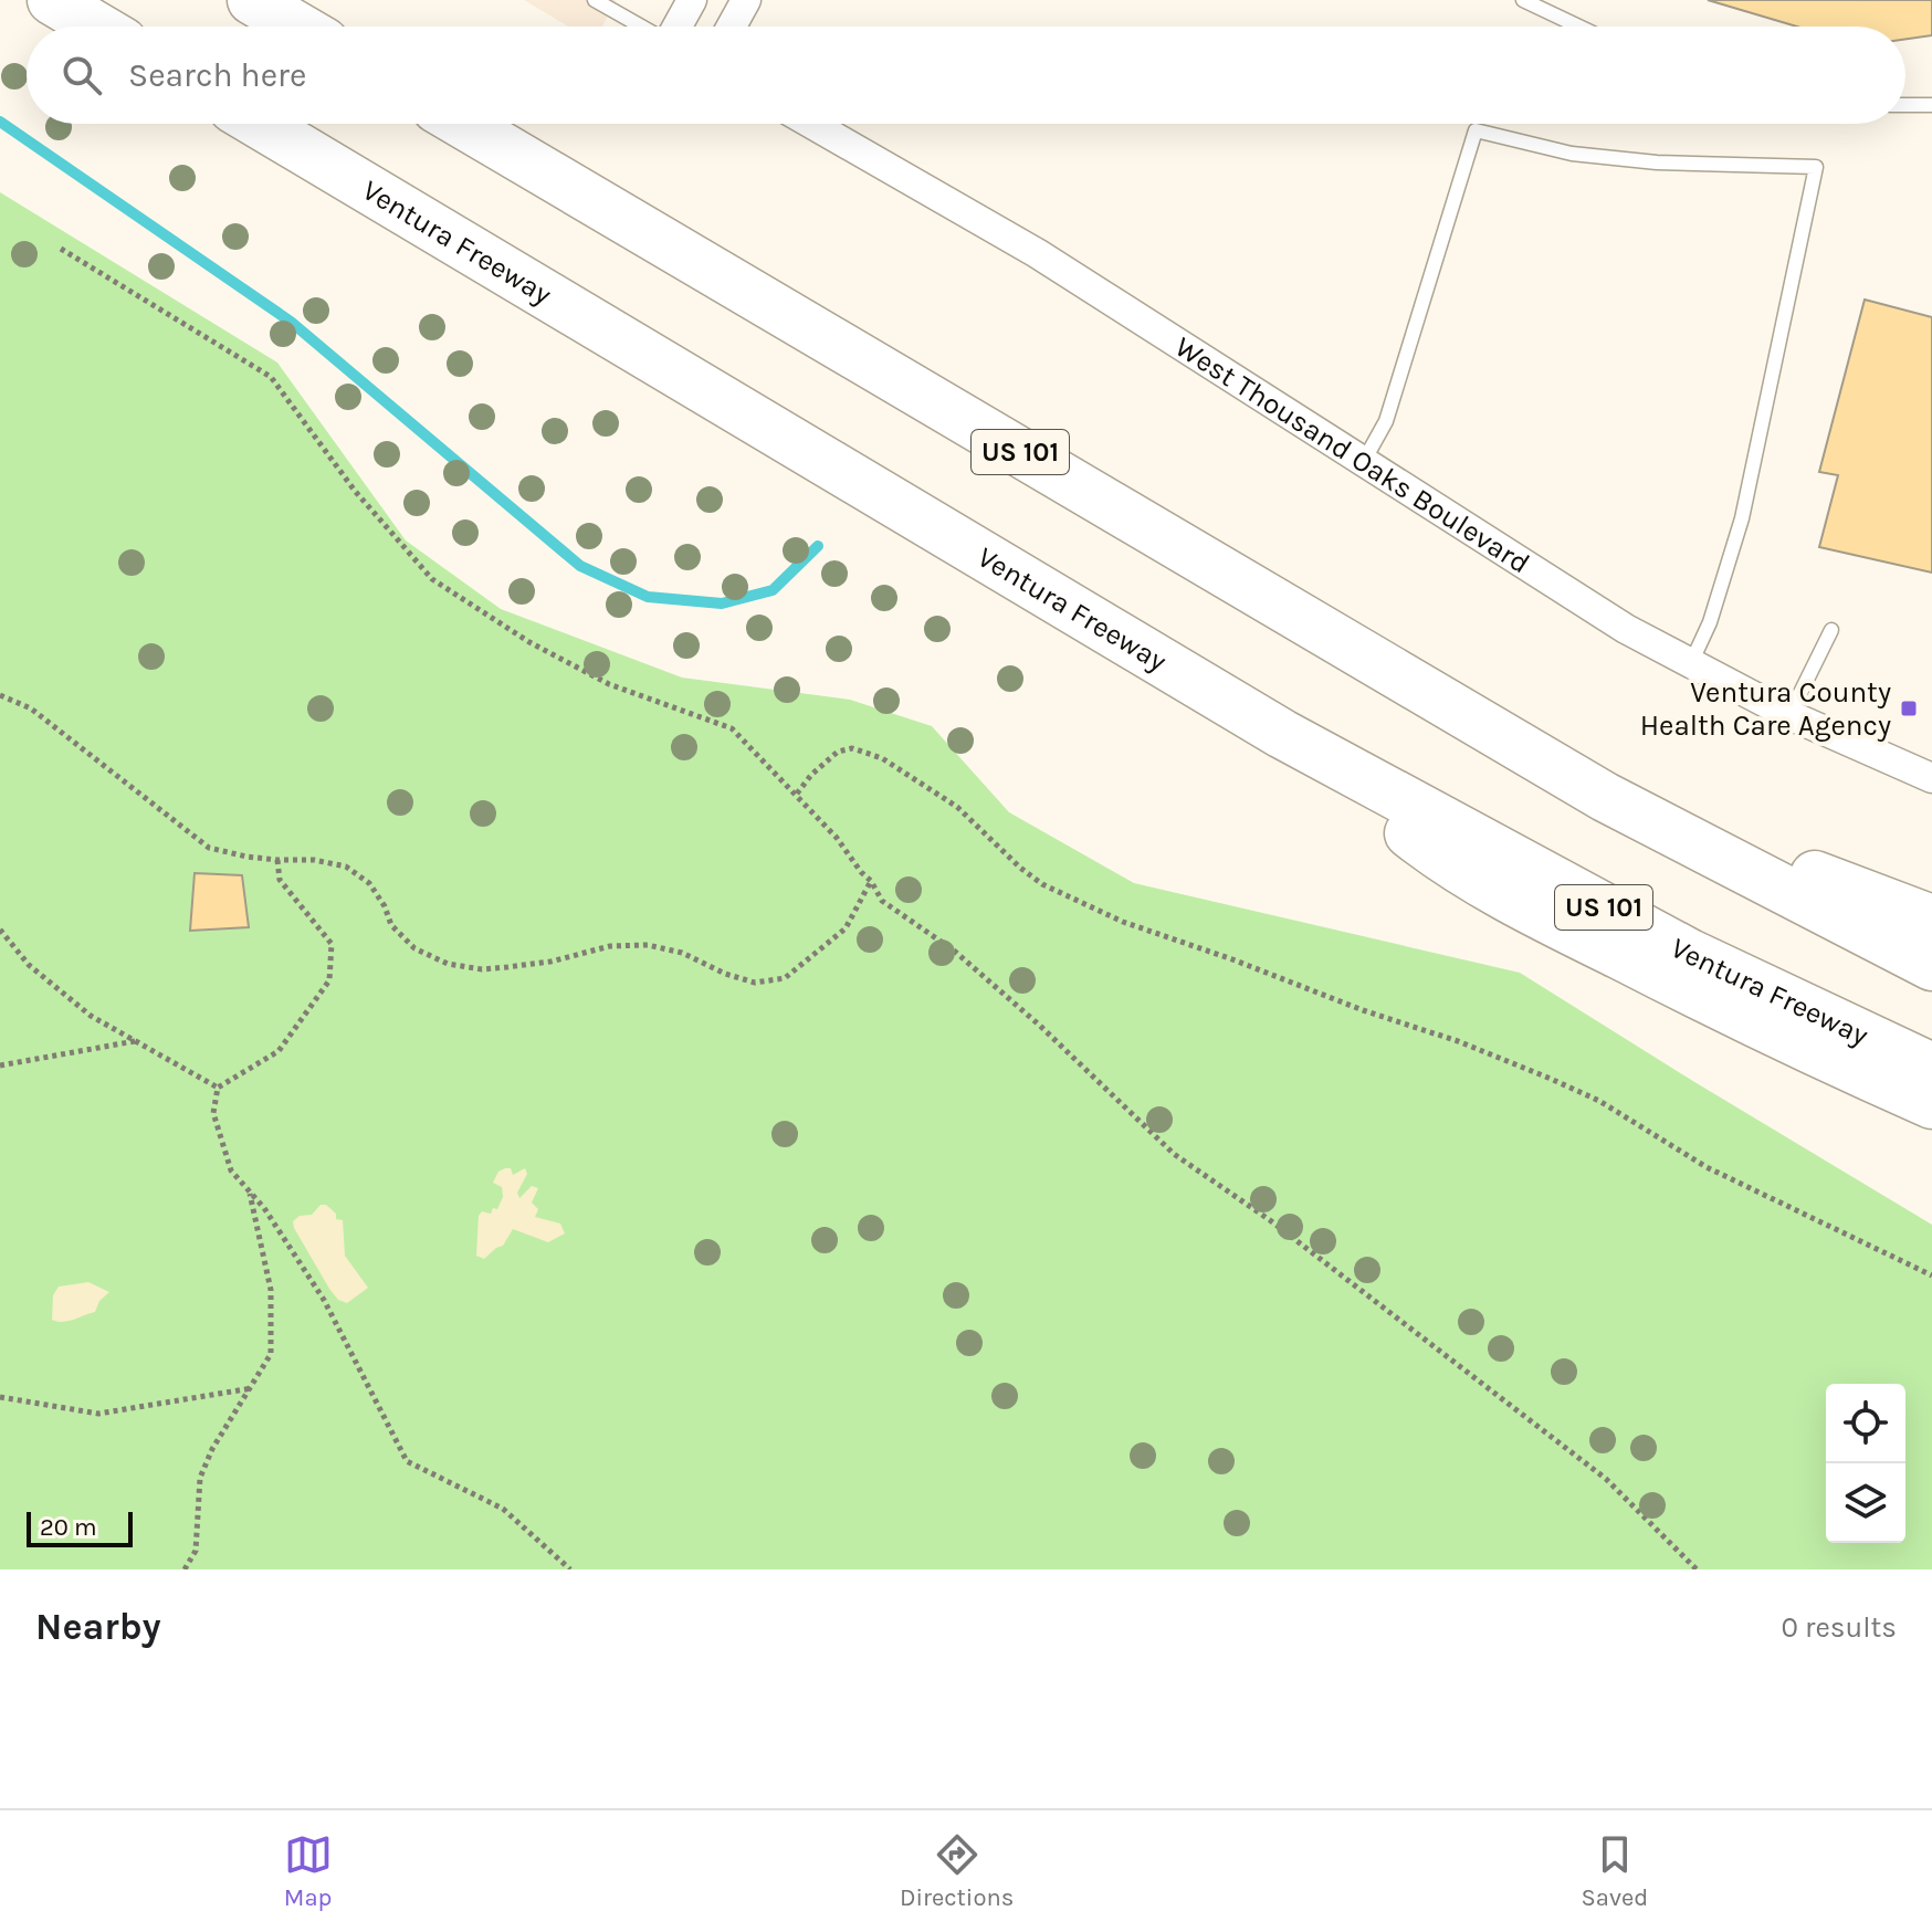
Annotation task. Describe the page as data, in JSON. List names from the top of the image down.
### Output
{
  "streets": {
    "highway": ["Ventura Freeway", "US 101"],
    "street": ["West Thousand Oaks Boulevard"]
  },
  "places": {
    "transit": ["Ventura County Health Care Agency"]
  },
  "scale_bar": "20 m",
  "page": {
    "search": "Search here",
    "scale": "20 m",
    "heading": ["Nearby", "0 results"],
    "nav": ["Map", "Directions", "Saved"]
  }
}
